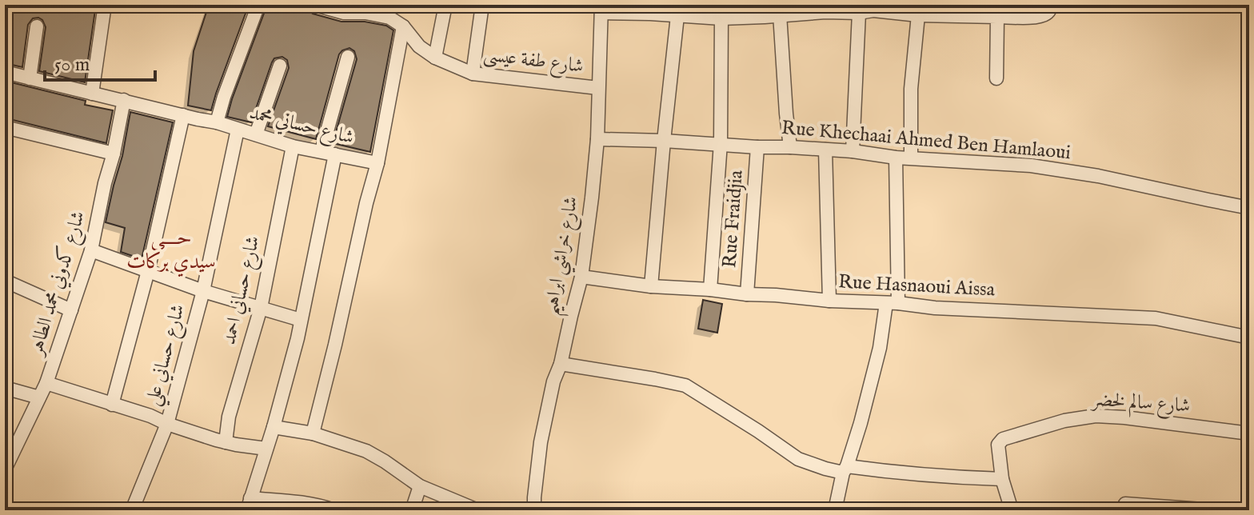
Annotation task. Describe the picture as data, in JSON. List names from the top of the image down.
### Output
{
  "streets": {
    "street": [
      "شارع طفة عيسى",
      "شارع حساني محمد",
      "Rue Khechaai Ahmed Ben Hamlaoui",
      "Rue Fraidjia",
      "شارع خراشي ابراهيم",
      "شارع كدوني محمد الطاهر",
      "Rue Hasnaoui Aissa",
      "شارع حساني احمد",
      "شارع حساني علي",
      "شارع سالم لخضر"
    ]
  },
  "crossings": [
    ["شارع طفة عيسى", "شارع خراشي ابراهيم"],
    ["شارع حساني محمد", "شارع كدوني محمد الطاهر"],
    ["شارع حساني محمد", "شارع حساني احمد"],
    ["شارع حساني محمد", "شارع حساني علي"],
    ["Rue Khechaai Ahmed Ben Hamlaoui", "Rue Fraidjia"],
    ["Rue Khechaai Ahmed Ben Hamlaoui", "شارع خراشي ابراهيم"],
    ["Rue Fraidjia", "Rue Hasnaoui Aissa"],
    ["شارع خراشي ابراهيم", "Rue Hasnaoui Aissa"]
  ],
  "districts": ["حــــي سيدي بركات"],
  "scale_bar": "50 m"
}
